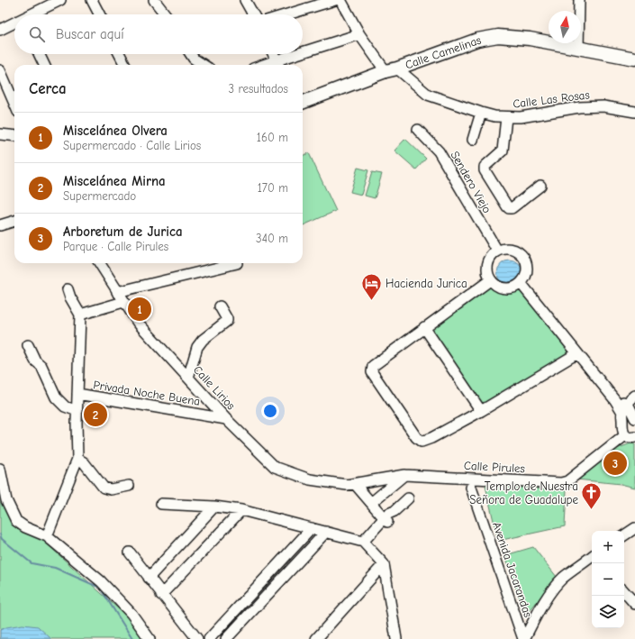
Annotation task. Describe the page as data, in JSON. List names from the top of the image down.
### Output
{
  "streets": {
    "main road": ["Calle Camelinas"],
    "street": [
      "Calle Las Rosas",
      "Sendero Viejo",
      "Calle Lirios",
      "Privada Noche Buena",
      "Calle Pirules",
      "Avenida Jacarandas"
    ]
  },
  "crossings": [
    ["Calle Camelinas", "Calle Las Rosas"],
    ["Calle Lirios", "Privada Noche Buena"],
    ["Calle Lirios", "Calle Pirules"]
  ],
  "places": {
    "hotel": ["Hacienda Jurica"],
    "church": ["Templo de Nuestra Señora de Guadalupe"]
  },
  "north": "top",
  "page": {
    "search": "Buscar aquí",
    "heading": ["Cerca", "3 resultados"],
    "list": [
      {
        "mark": "1",
        "name": "Miscelánea Olvera",
        "note": "Supermercado · Calle Lirios",
        "value": "160 m"
      },
      {
        "mark": "2",
        "name": "Miscelánea Mirna",
        "note": "Supermercado",
        "value": "170 m"
      },
      {
        "mark": "3",
        "name": "Arboretum de Jurica",
        "note": "Parque · Calle Pirules",
        "value": "340 m"
      }
    ],
    "pins": ["1", "2", "3"],
    "map_buttons": ["+", "−"]
  }
}
